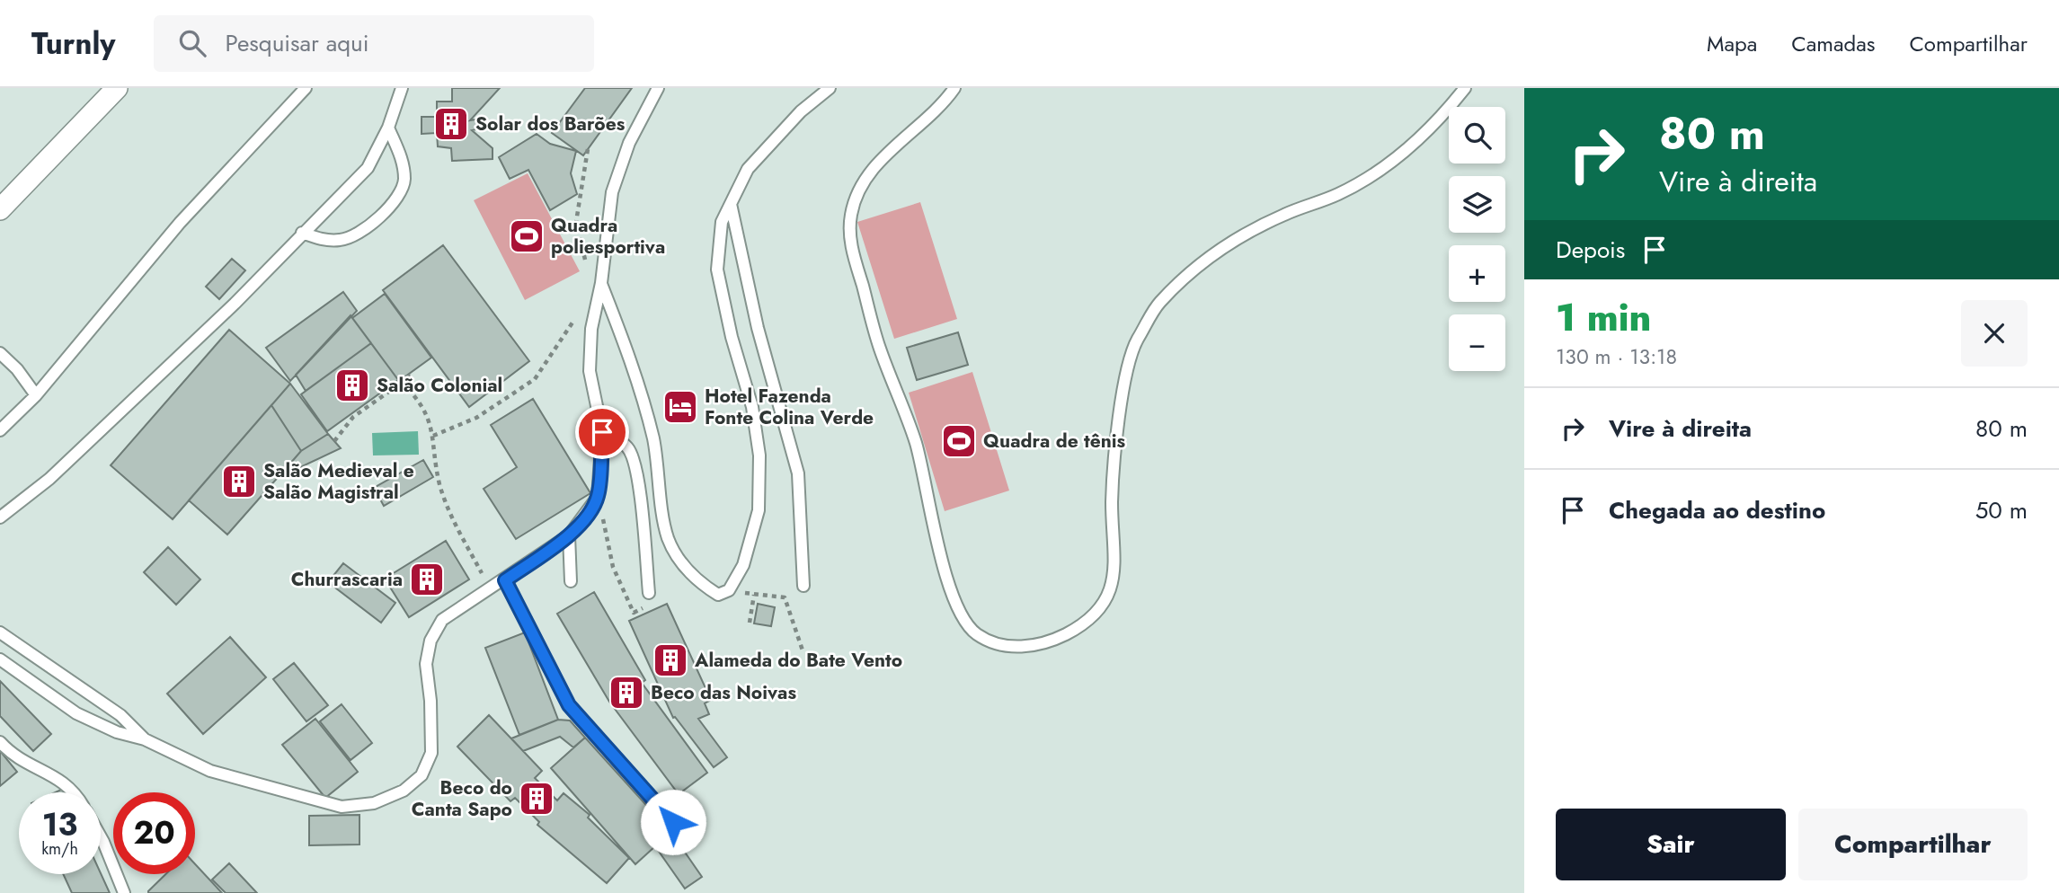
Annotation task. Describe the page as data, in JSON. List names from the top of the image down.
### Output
{
  "places": {
    "building": [
      "Solar dos Barões",
      "Salão Colonial",
      "Salão Medieval e Salão Magistral",
      "Churrascaria",
      "Alameda do Bate Vento",
      "Beco das Noivas",
      "Beco do Canta Sapo"
    ],
    "sports": ["Quadra poliesportiva", "Quadra de tênis"],
    "hotel": ["Hotel Fazenda Fonte Colina Verde"]
  },
  "page": {
    "header": "Turnly",
    "search": "Pesquisar aqui",
    "nav": ["Mapa", "Camadas", "Compartilhar"],
    "turn": ["80 m", "Vire à direita"],
    "map_buttons": ["+", "−"],
    "then": "Depois",
    "heading": ["1 min", "130 m · 13:18"],
    "list": [
      {
        "name": "Vire à direita",
        "value": "80 m"
      },
      {
        "name": "Chegada ao destino",
        "value": "50 m"
      }
    ],
    "speed": "13 km/h",
    "limit": "20",
    "buttons": ["Sair", "Compartilhar"]
  }
}
